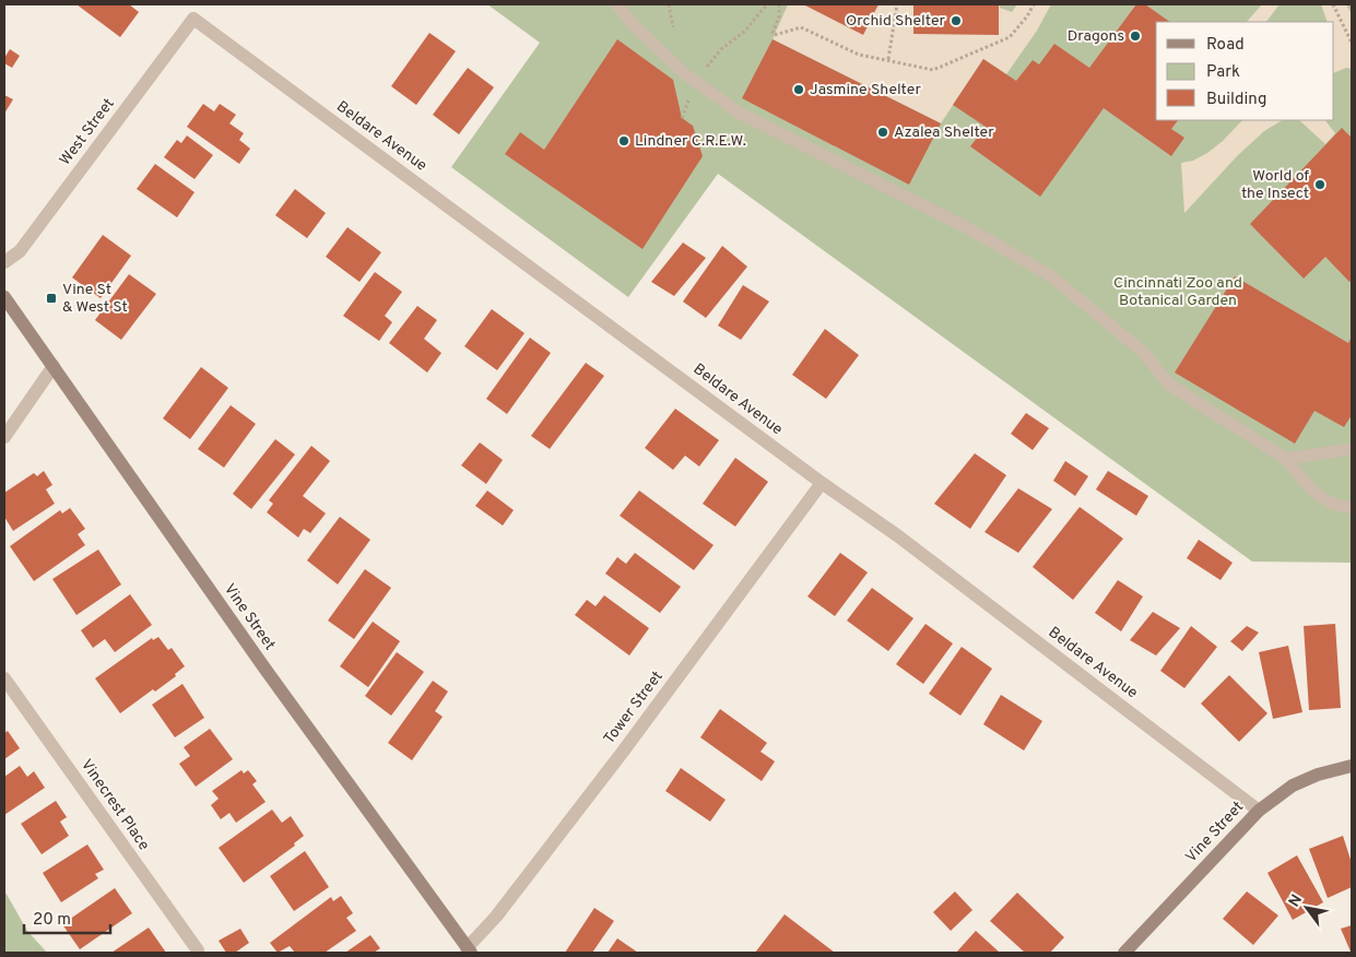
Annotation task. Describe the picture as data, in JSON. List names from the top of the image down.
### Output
{
  "streets": {
    "main road": ["Vine Street"],
    "street": [
      "West Street",
      "Beldare Avenue",
      "Tower Street",
      "Vinecrest Place"
    ]
  },
  "crossings": [
    ["West Street", "Beldare Avenue"],
    ["Beldare Avenue", "Vine Street"],
    ["Beldare Avenue", "Tower Street"],
    ["Vine Street", "Tower Street"]
  ],
  "parks": ["Cincinnati Zoo and Botanical Garden"],
  "places": {
    "other": [
      "Orchid Shelter",
      "Dragons",
      "Jasmine Shelter",
      "Azalea Shelter",
      "Lindner C.R.E.W.",
      "World of the Insect"
    ],
    "transit": ["Vine St & West St"]
  },
  "legend": ["Road", "Park", "Building"],
  "scale_bar": "20 m",
  "north": "top left"
}
